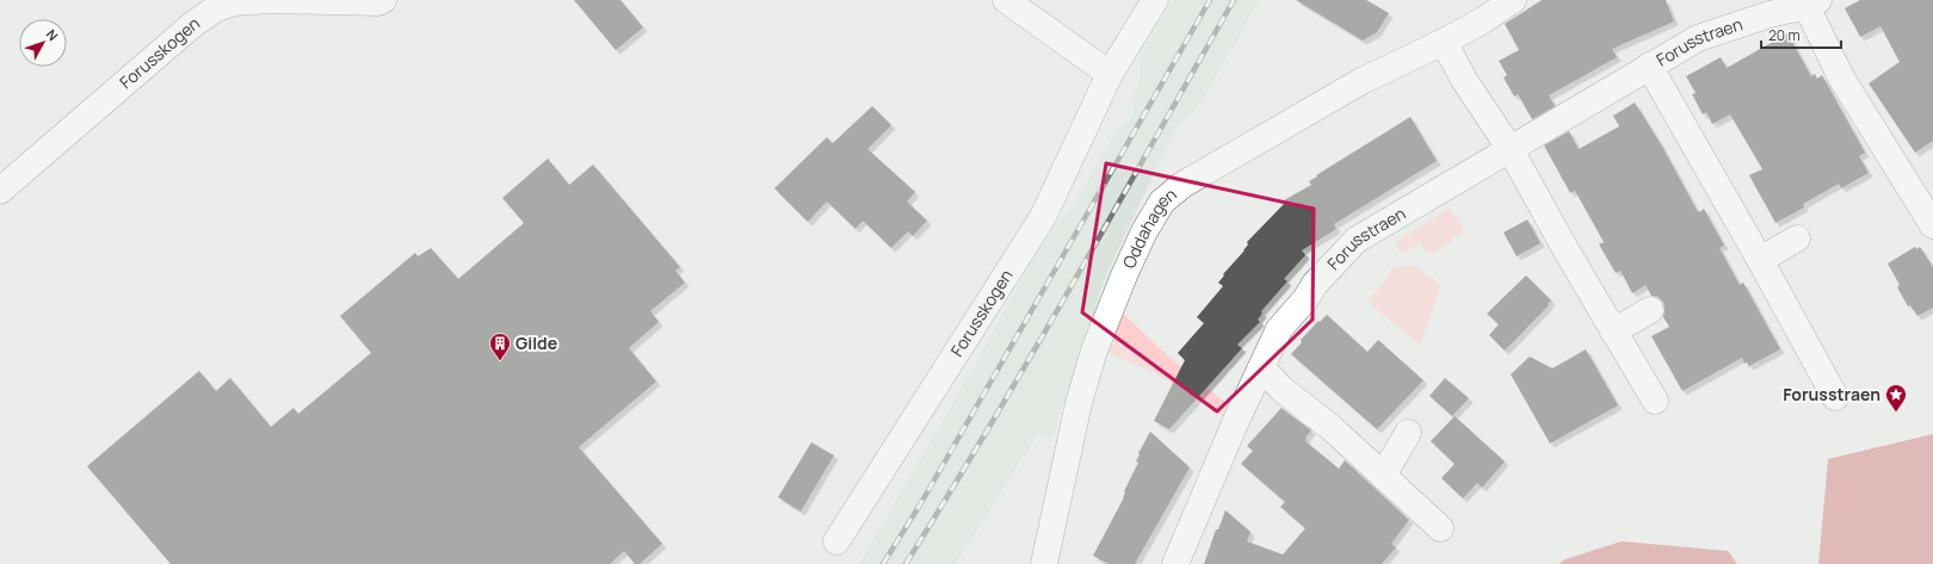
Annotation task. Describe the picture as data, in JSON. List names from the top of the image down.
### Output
{
  "streets": {
    "street": ["Forusstraen", "Forusskogen", "Oddahagen"]
  },
  "places": {
    "building": ["Gilde"],
    "place": ["Forusstraen"]
  },
  "scale_bar": "20 m",
  "north": "top right"
}
